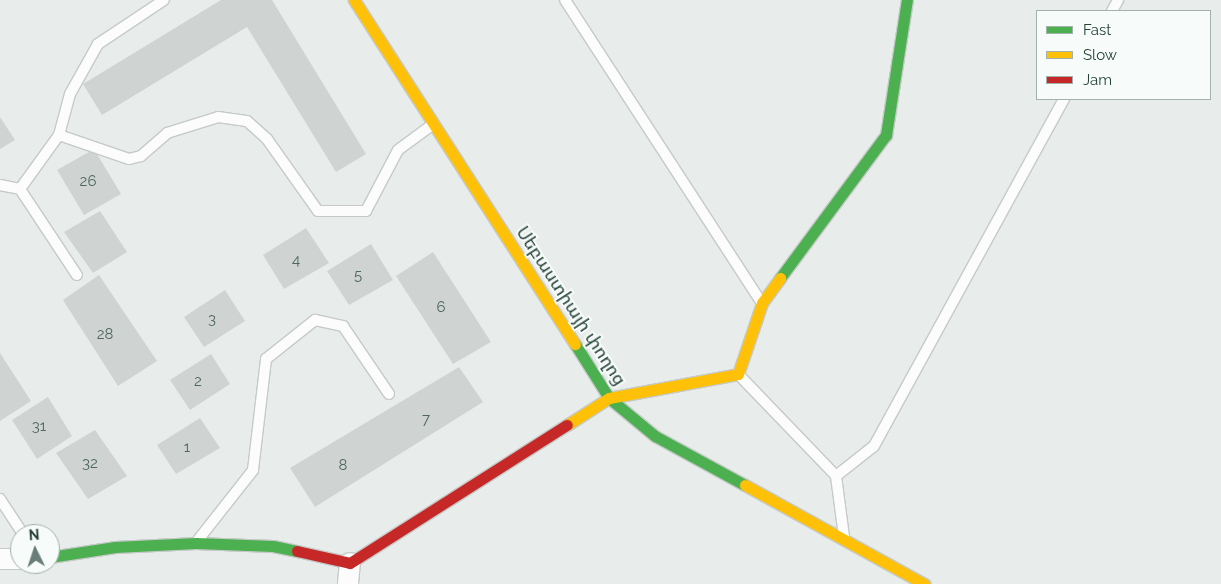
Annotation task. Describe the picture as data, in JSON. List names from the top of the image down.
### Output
{
  "streets": {
    "street": ["Սեբաստիայի փողոց"]
  },
  "house_numbers": [
    "26",
    "4",
    "5",
    "6",
    "3",
    "28",
    "2",
    "7",
    "31",
    "1",
    "32",
    "8"
  ],
  "legend": ["Fast", "Slow", "Jam"],
  "north": "top"
}
